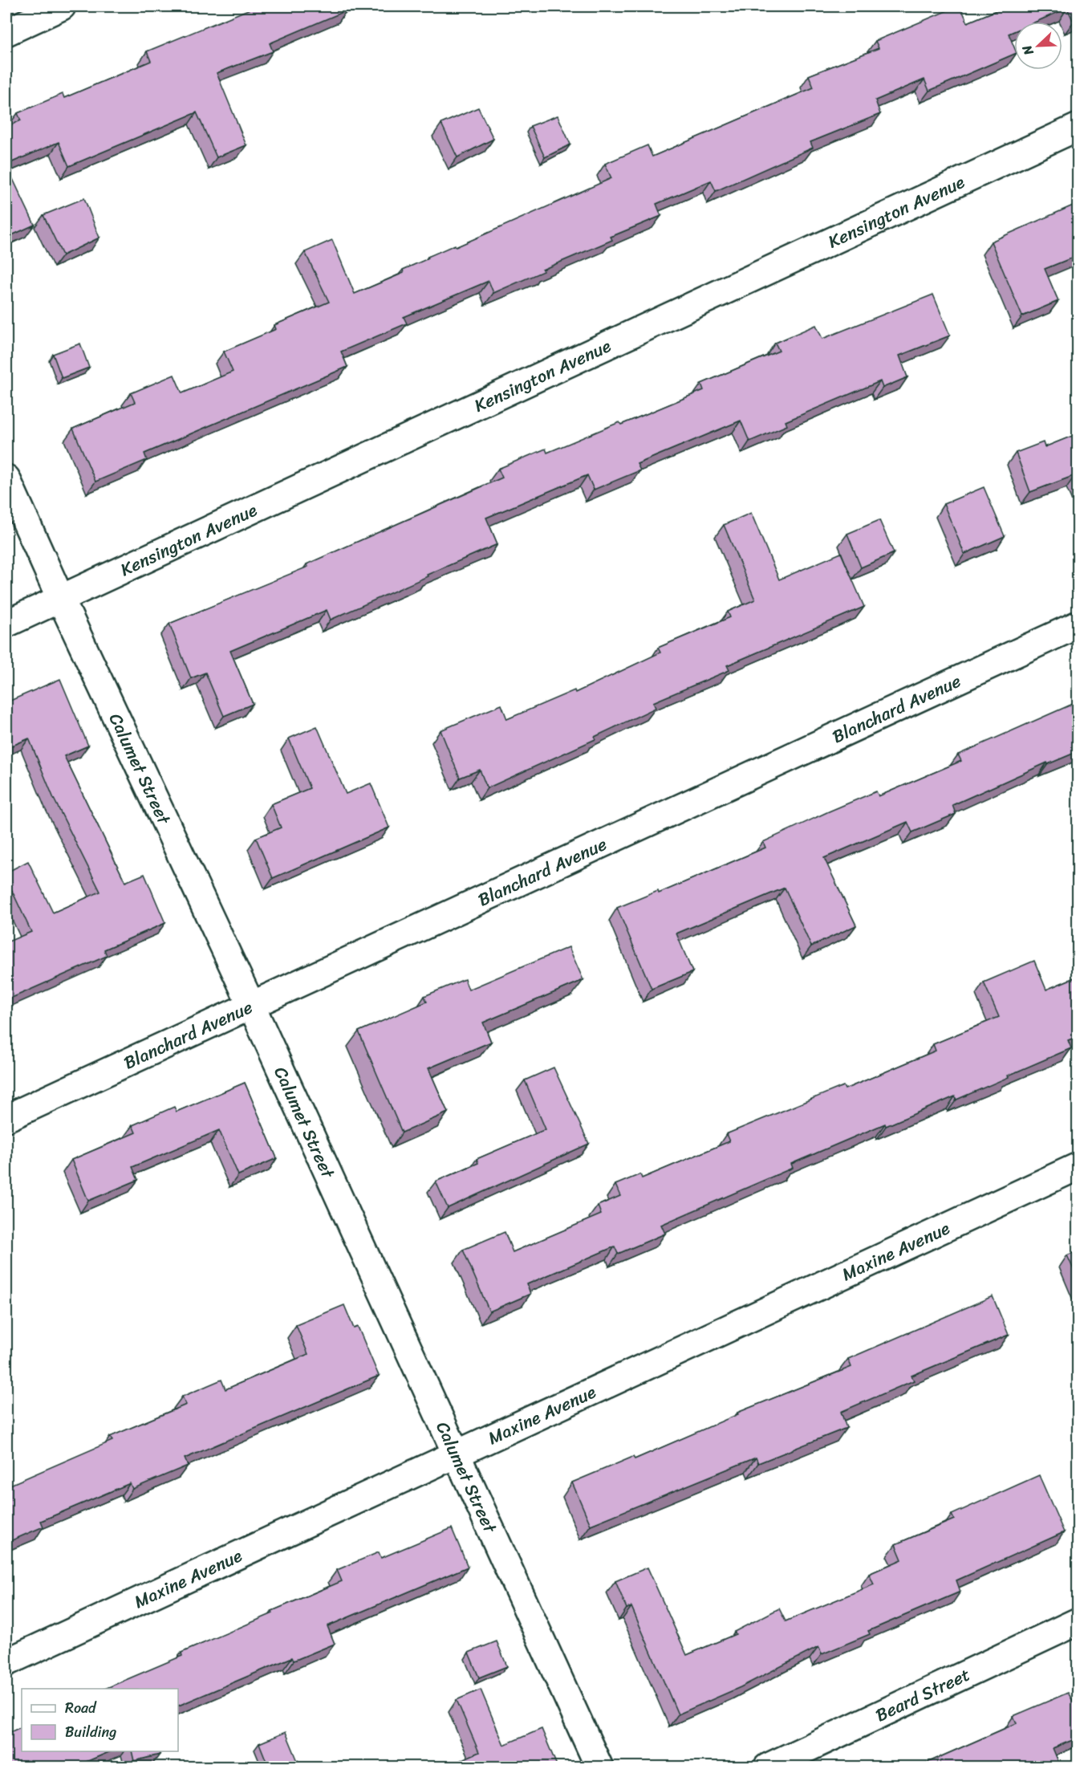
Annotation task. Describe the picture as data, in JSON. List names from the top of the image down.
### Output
{
  "streets": {
    "street": [
      "Kensington Avenue",
      "Blanchard Avenue",
      "Calumet Street",
      "Maxine Avenue",
      "Beard Street"
    ]
  },
  "crossings": [
    ["Kensington Avenue", "Calumet Street"],
    ["Blanchard Avenue", "Calumet Street"],
    ["Calumet Street", "Maxine Avenue"]
  ],
  "legend": ["Road", "Building"],
  "north": "bottom left"
}
